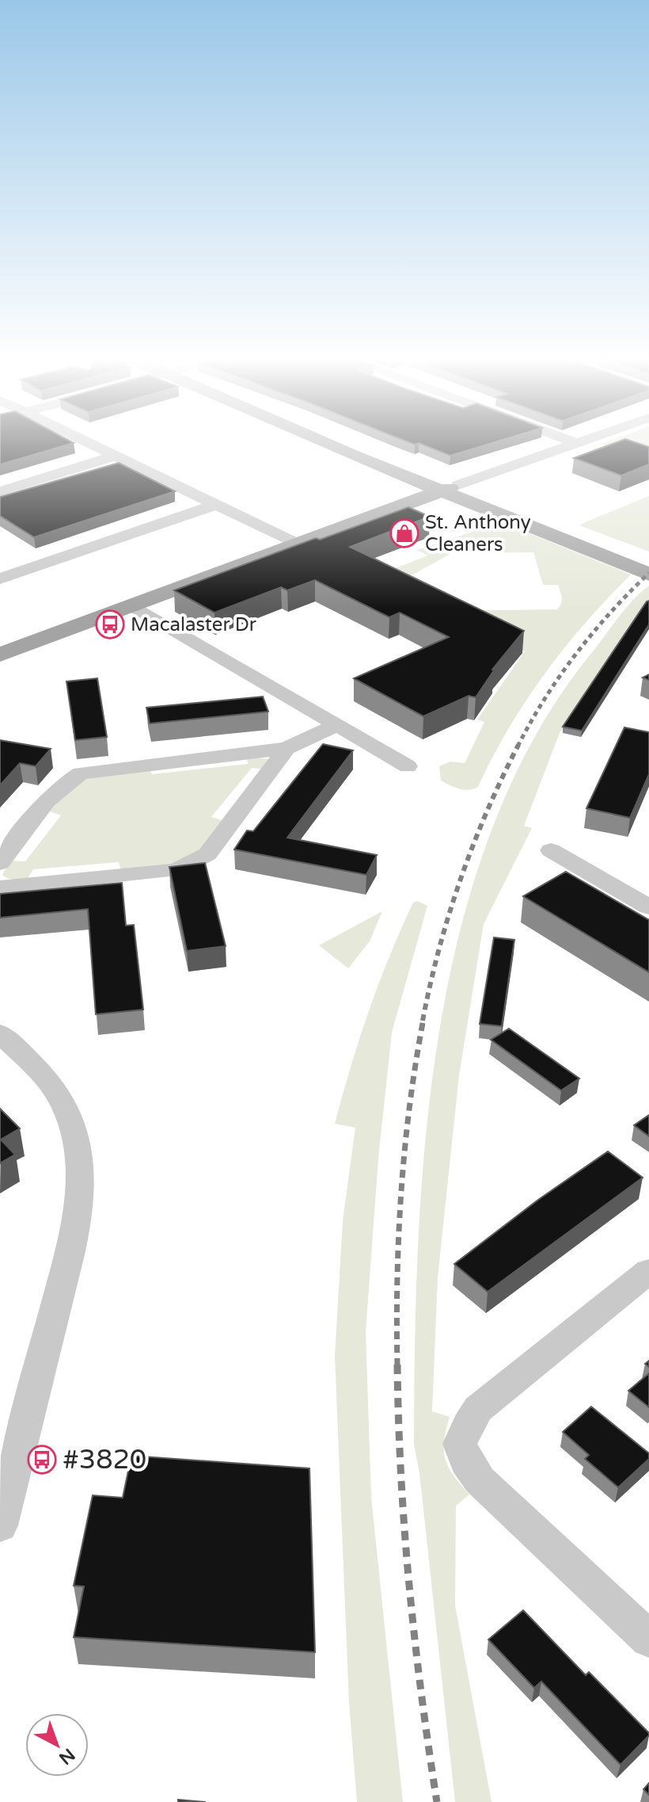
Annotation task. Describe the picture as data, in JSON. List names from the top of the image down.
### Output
{
  "places": {
    "shop": ["St. Anthony Cleaners"],
    "bus stop": ["Macalaster Dr", "#3820"]
  },
  "north": "bottom right"
}
